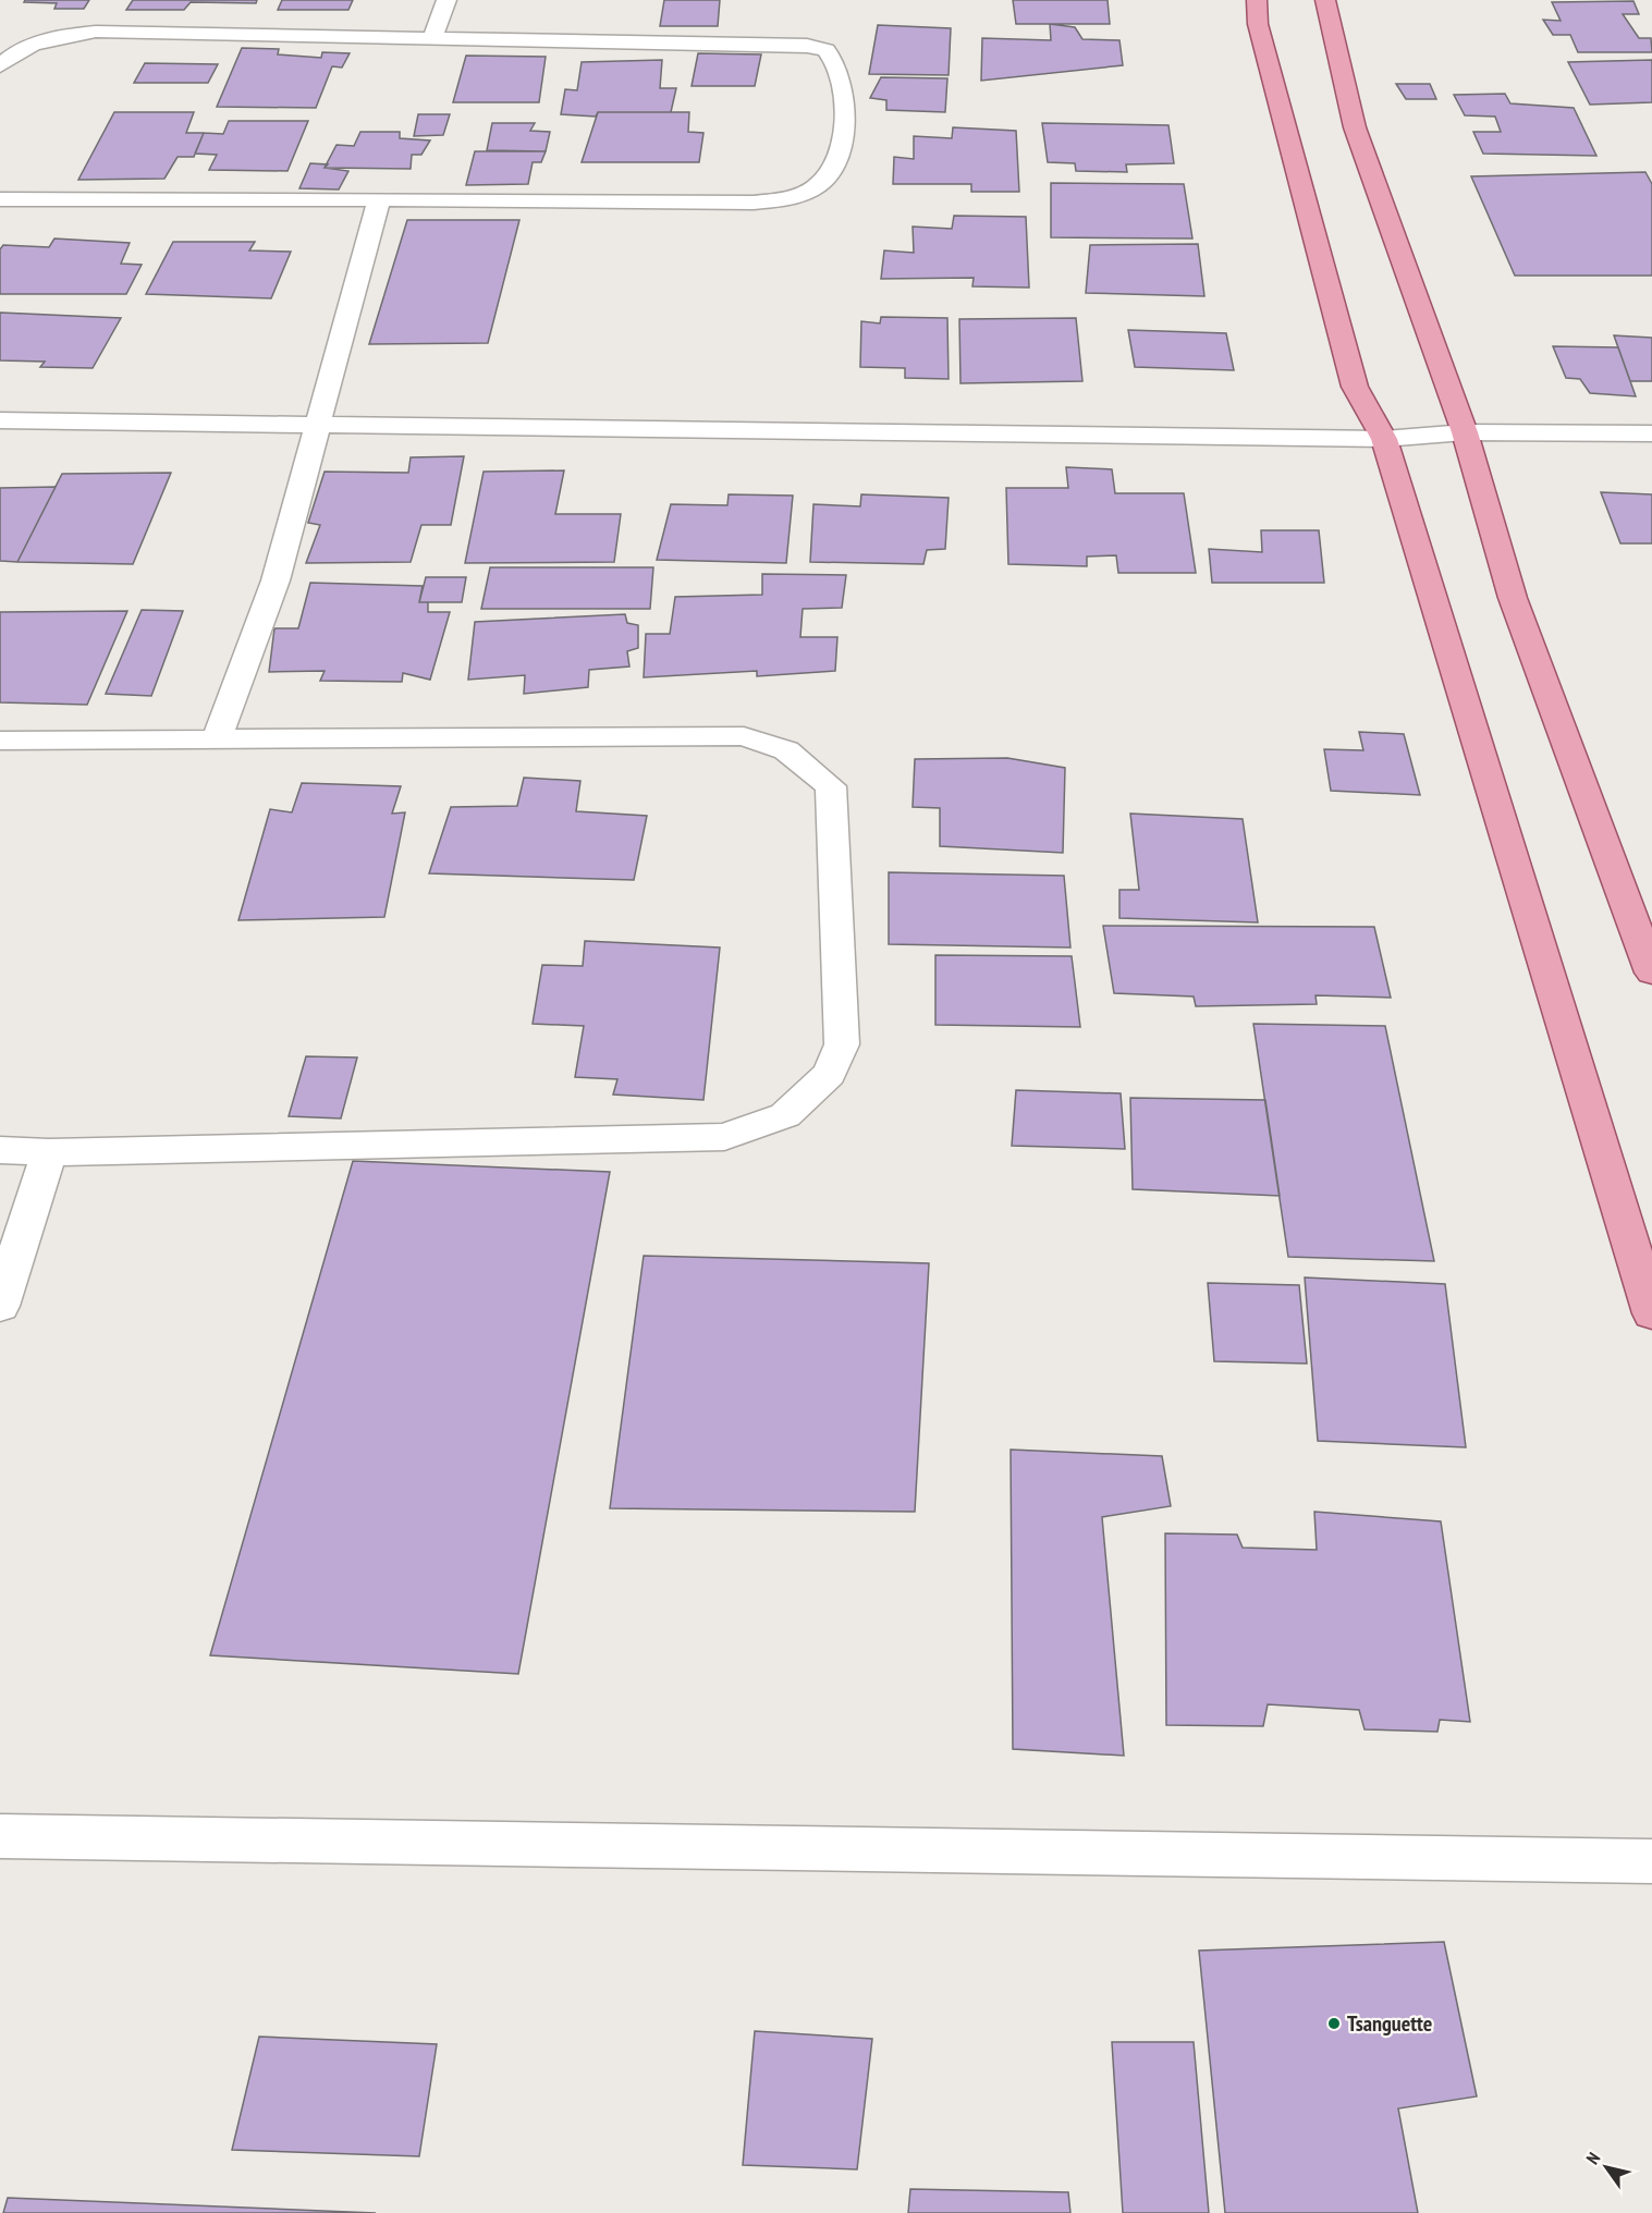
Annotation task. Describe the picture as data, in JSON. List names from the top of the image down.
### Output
{
  "places": ["Tsanguette"],
  "north": "top left"
}
